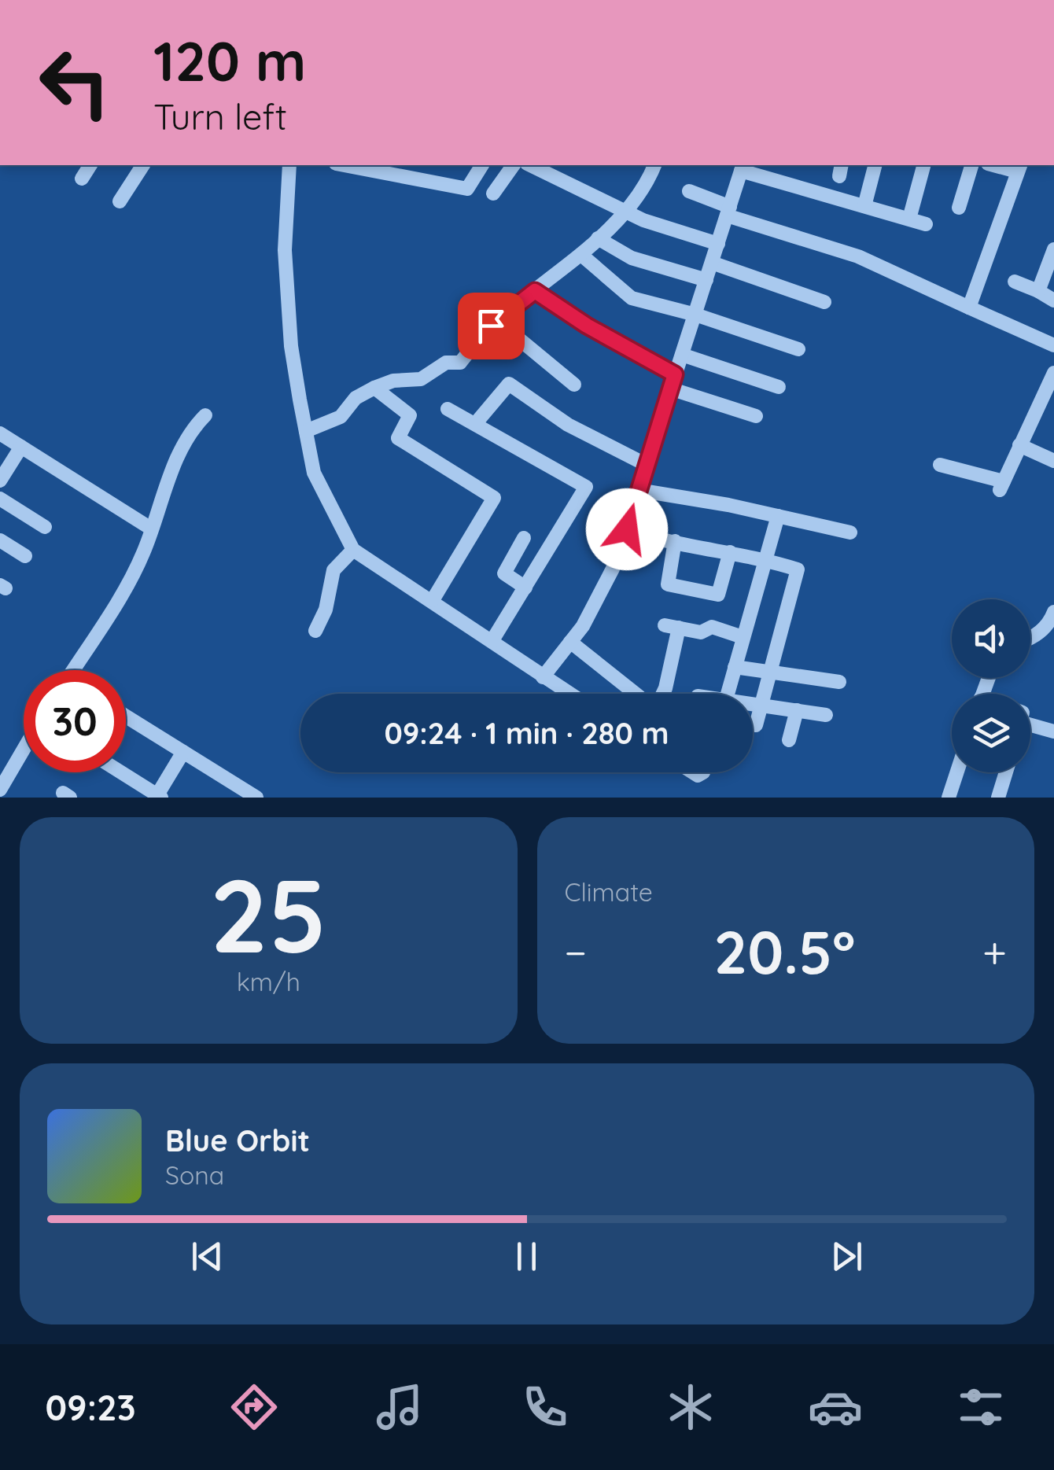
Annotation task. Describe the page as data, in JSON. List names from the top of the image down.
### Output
{
  "page": {
    "turn": ["120 m", "Turn left"],
    "limit": "30",
    "trip": "09:24 · 1 min · 280 m",
    "tile": [
      ["25", "km/h"],
      "Climate"
    ],
    "heat": ["−", "20.5°", "+"],
    "song": ["Blue Orbit", "Sona"],
    "tabs": "09:23"
  }
}
